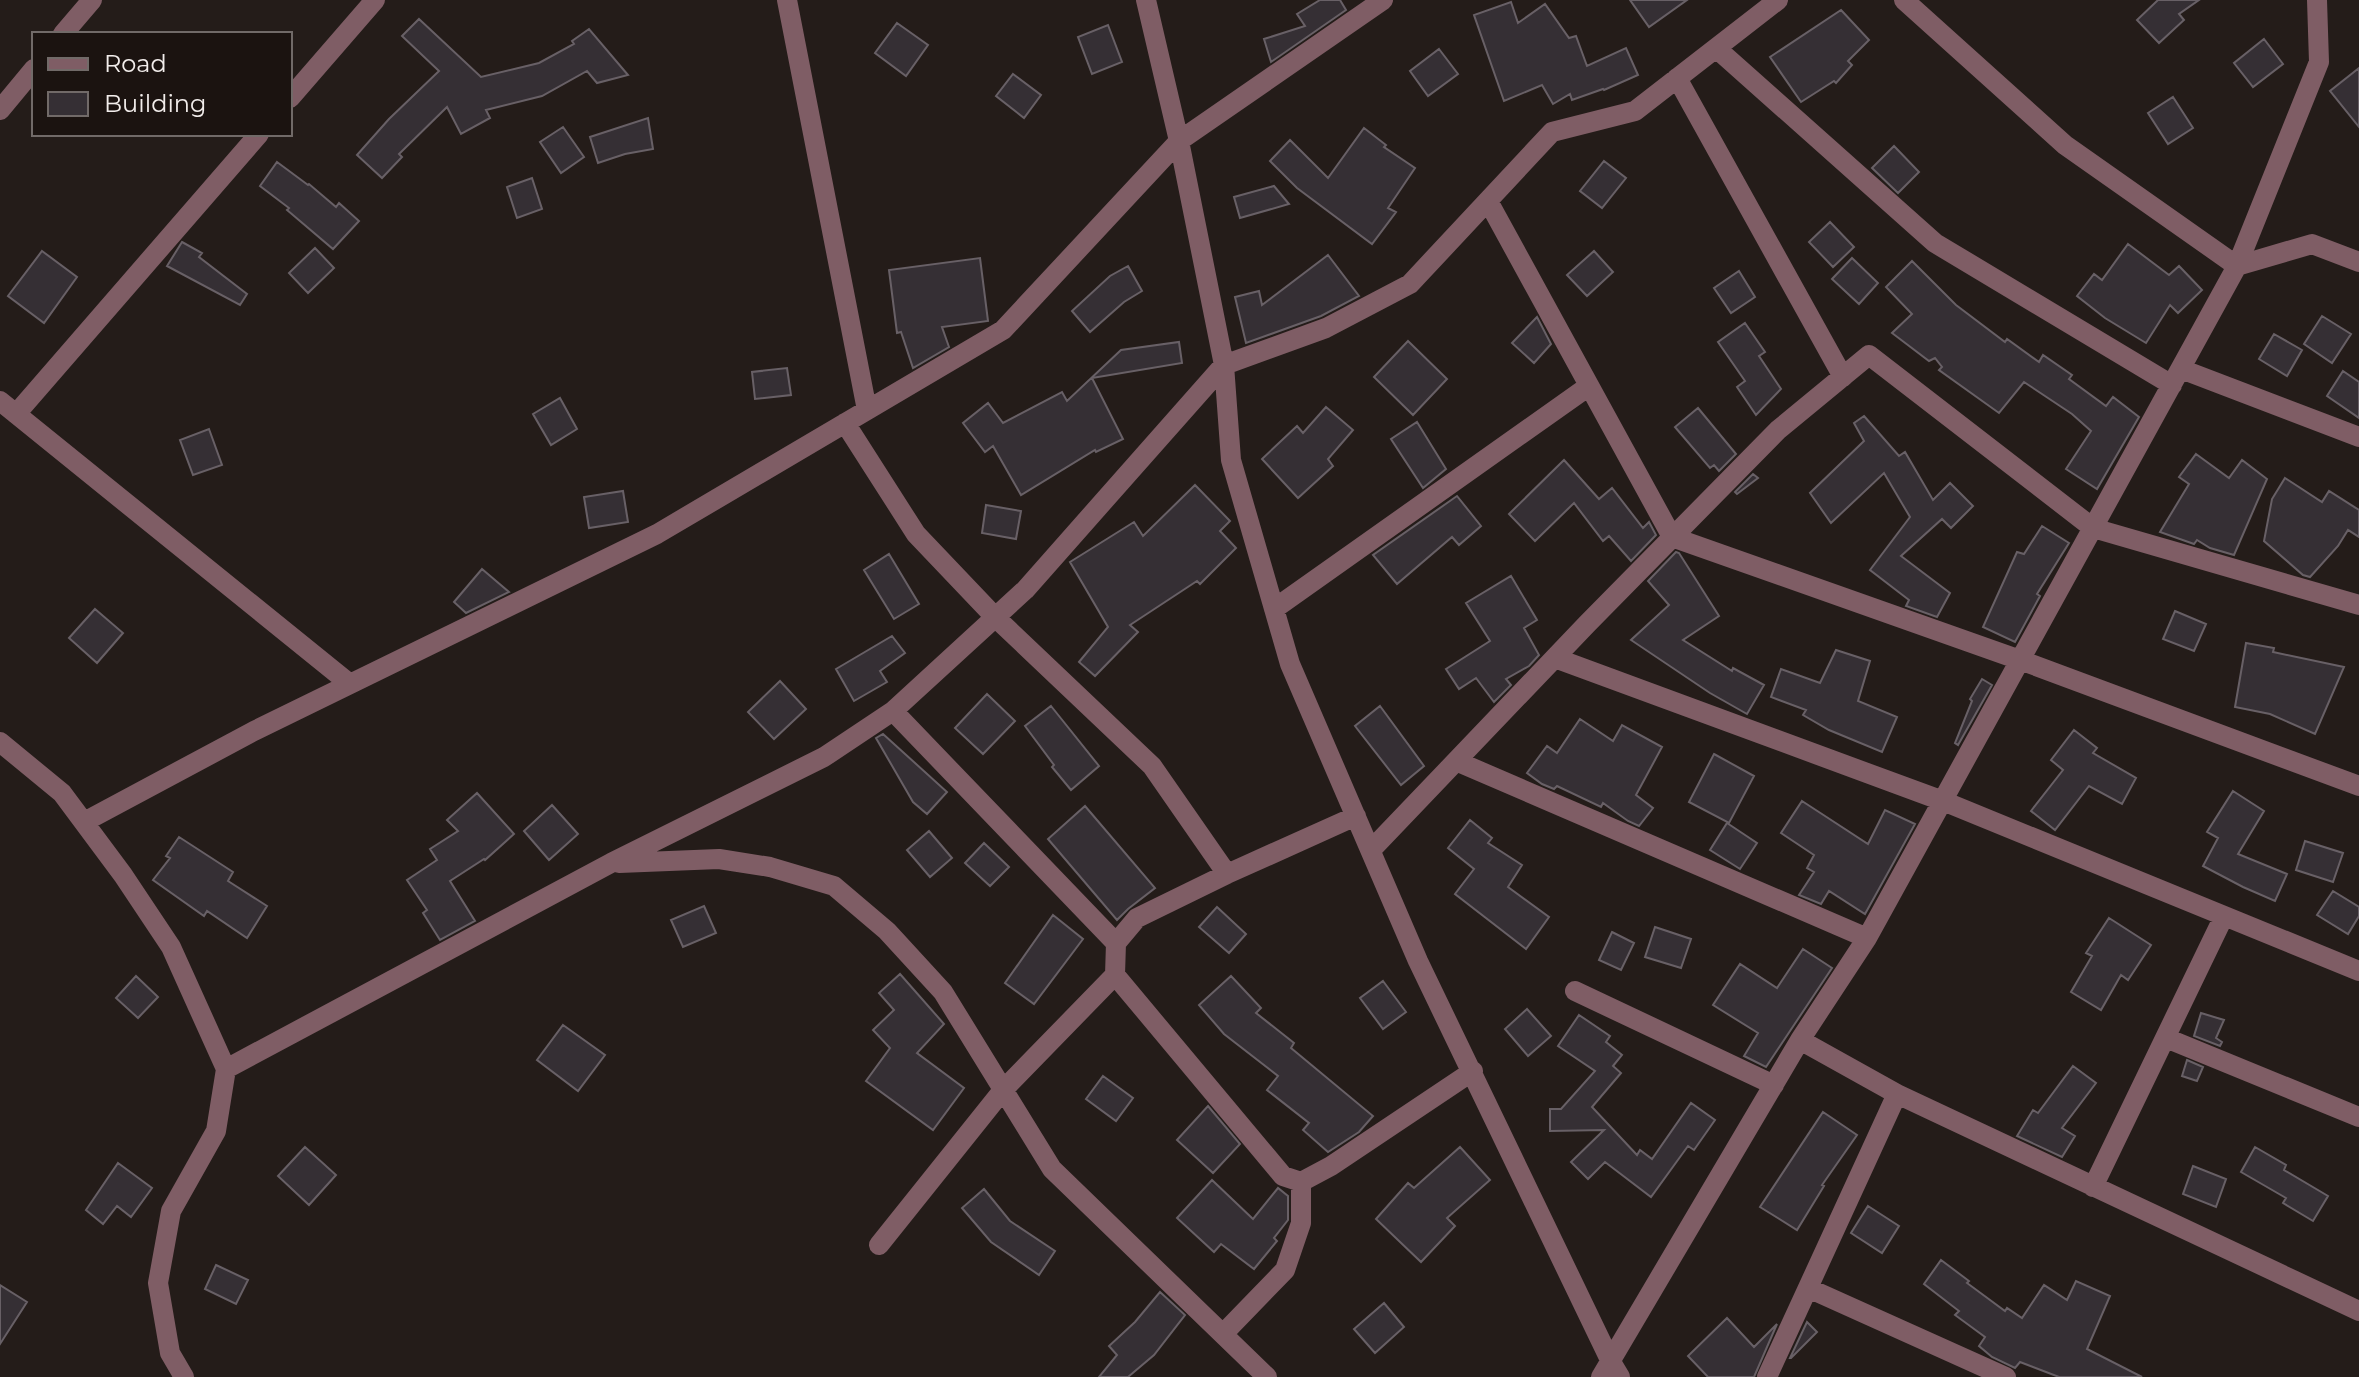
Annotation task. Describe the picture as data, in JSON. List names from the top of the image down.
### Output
{
  "legend": ["Road", "Building"]
}
